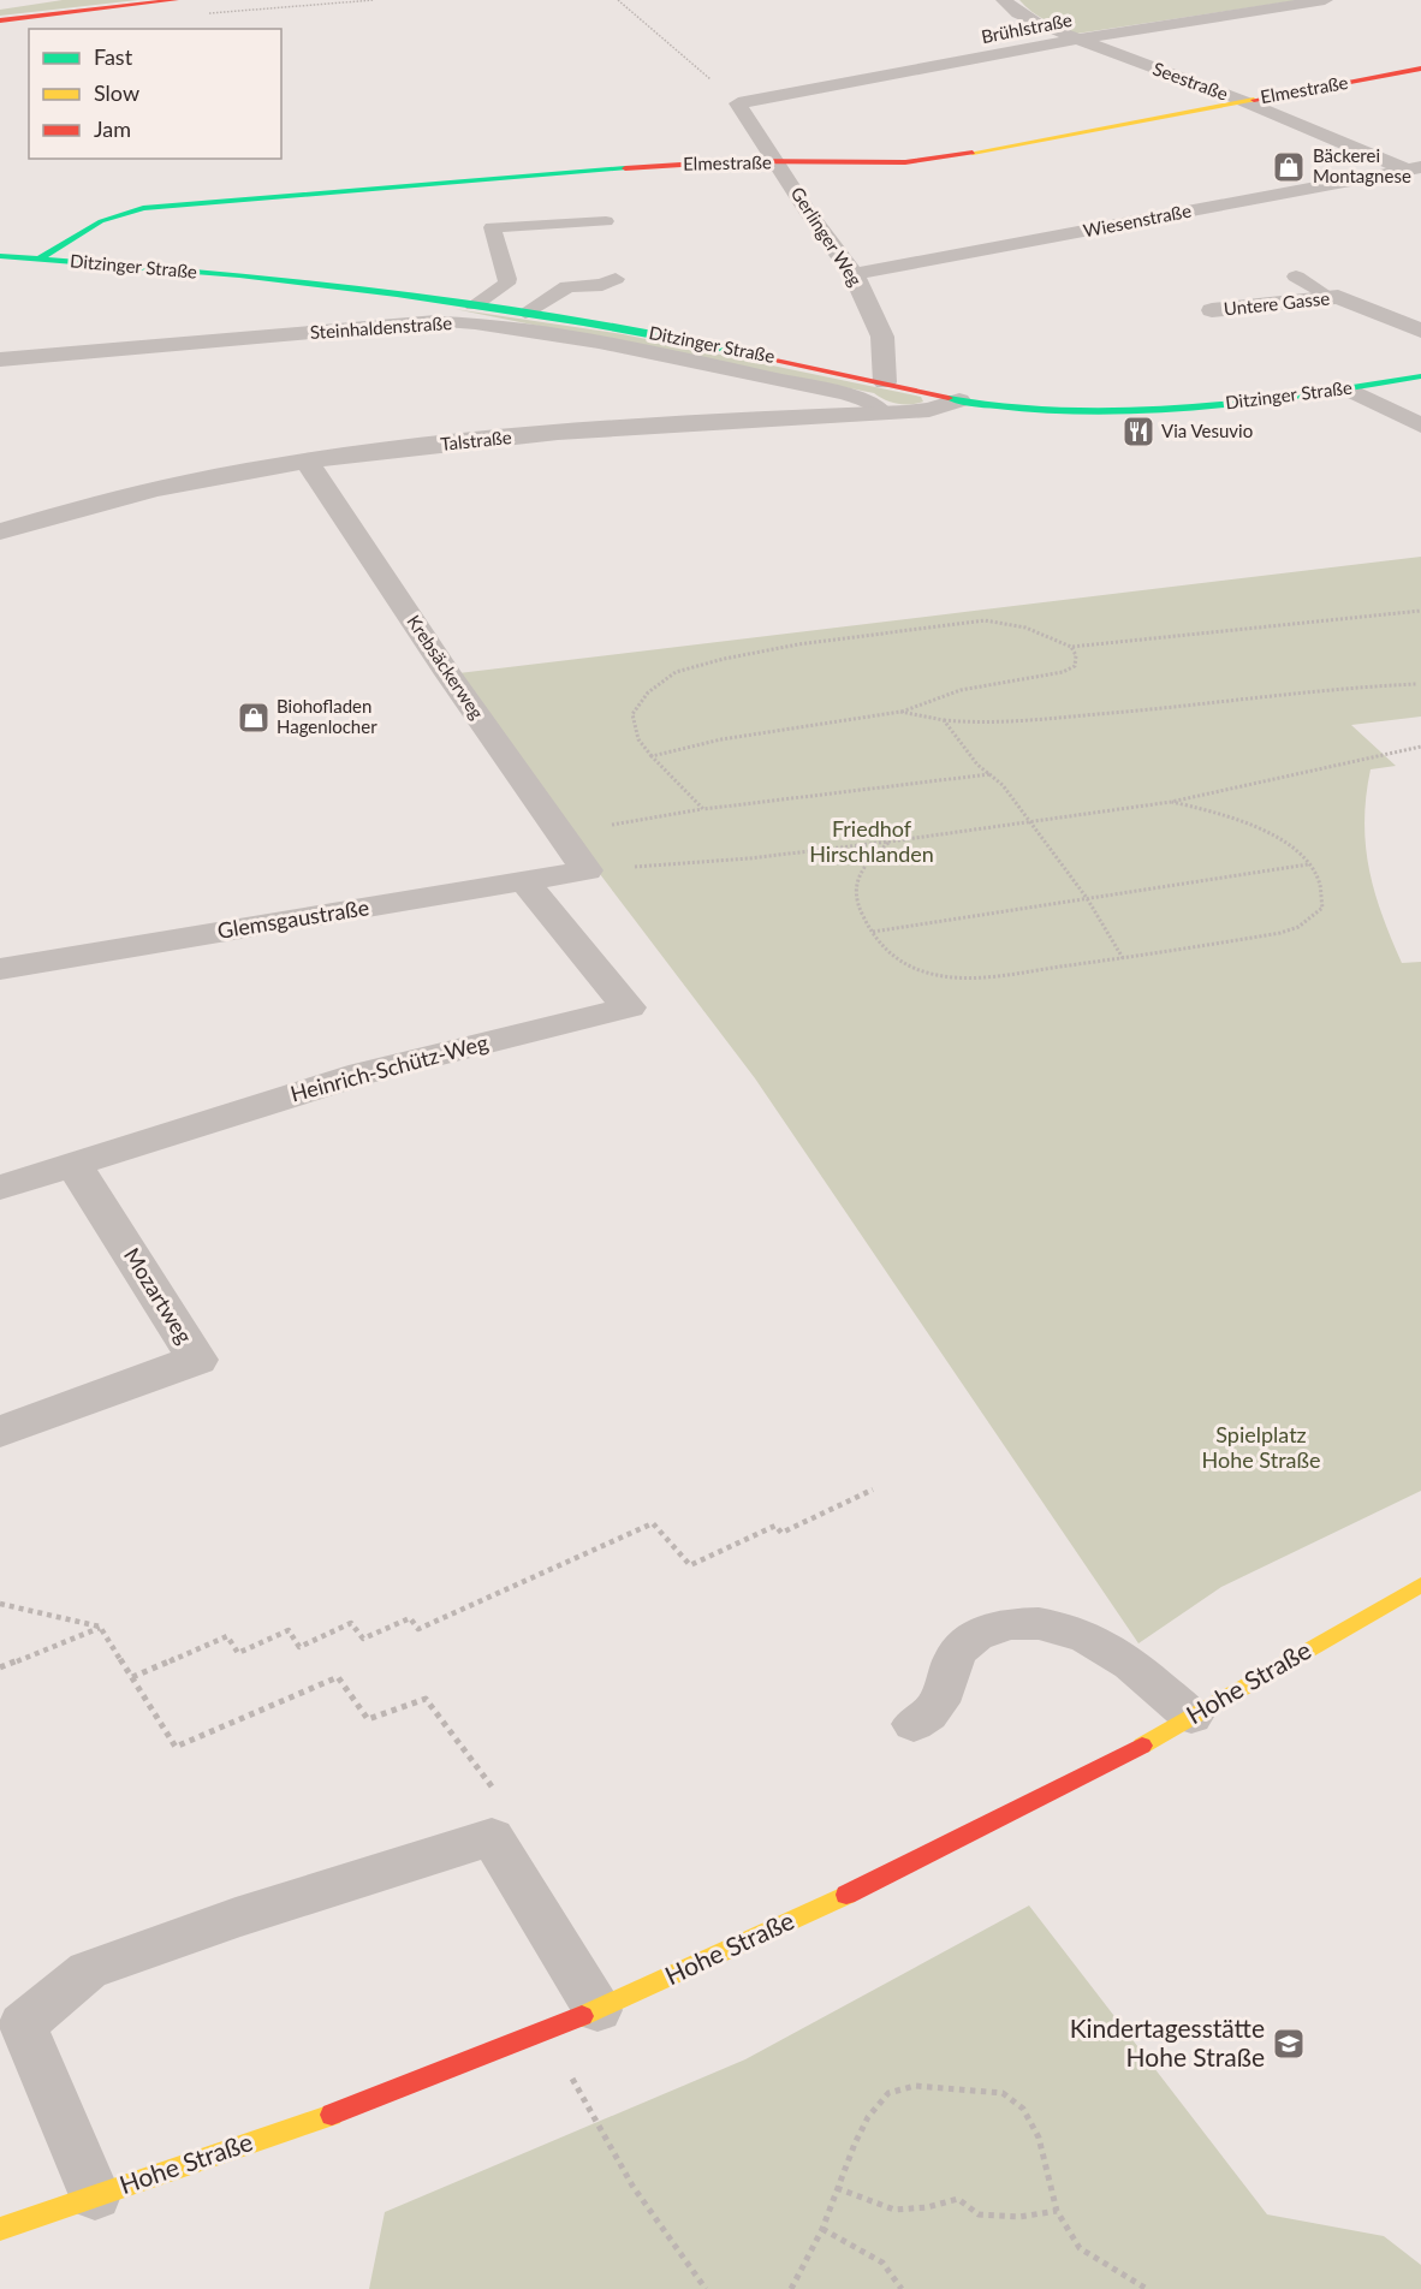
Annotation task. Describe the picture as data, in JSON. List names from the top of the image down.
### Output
{
  "streets": {
    "street": [
      "Brühlstraße",
      "Seestraße",
      "Elmestraße",
      "Wiesenstraße",
      "Gerlinger Weg",
      "Ditzinger Straße",
      "Untere Gasse",
      "Steinhaldenstraße",
      "Talstraße",
      "Krebsäckerweg",
      "Glemsgaustraße",
      "Heinrich-Schütz-Weg",
      "Mozartweg",
      "Hohe Straße"
    ]
  },
  "crossings": [
    ["Brühlstraße", "Seestraße"],
    ["Brühlstraße", "Gerlinger Weg"],
    ["Seestraße", "Elmestraße"],
    ["Seestraße", "Wiesenstraße"],
    ["Elmestraße", "Gerlinger Weg"],
    ["Elmestraße", "Ditzinger Straße"],
    ["Wiesenstraße", "Gerlinger Weg"],
    ["Gerlinger Weg", "Ditzinger Straße"],
    ["Ditzinger Straße", "Talstraße"],
    ["Steinhaldenstraße", "Talstraße"],
    ["Talstraße", "Krebsäckerweg"],
    ["Krebsäckerweg", "Glemsgaustraße"],
    ["Glemsgaustraße", "Heinrich-Schütz-Weg"],
    ["Heinrich-Schütz-Weg", "Mozartweg"]
  ],
  "parks": ["Friedhof Hirschlanden", "Spielplatz Hohe Straße"],
  "places": {
    "shop": ["Bäckerei Montagnese", "Biohofladen Hagenlocher"],
    "restaurant": ["Via Vesuvio"],
    "school or university": ["Kindertagesstätte Hohe Straße"]
  },
  "legend": ["Fast", "Slow", "Jam"]
}
